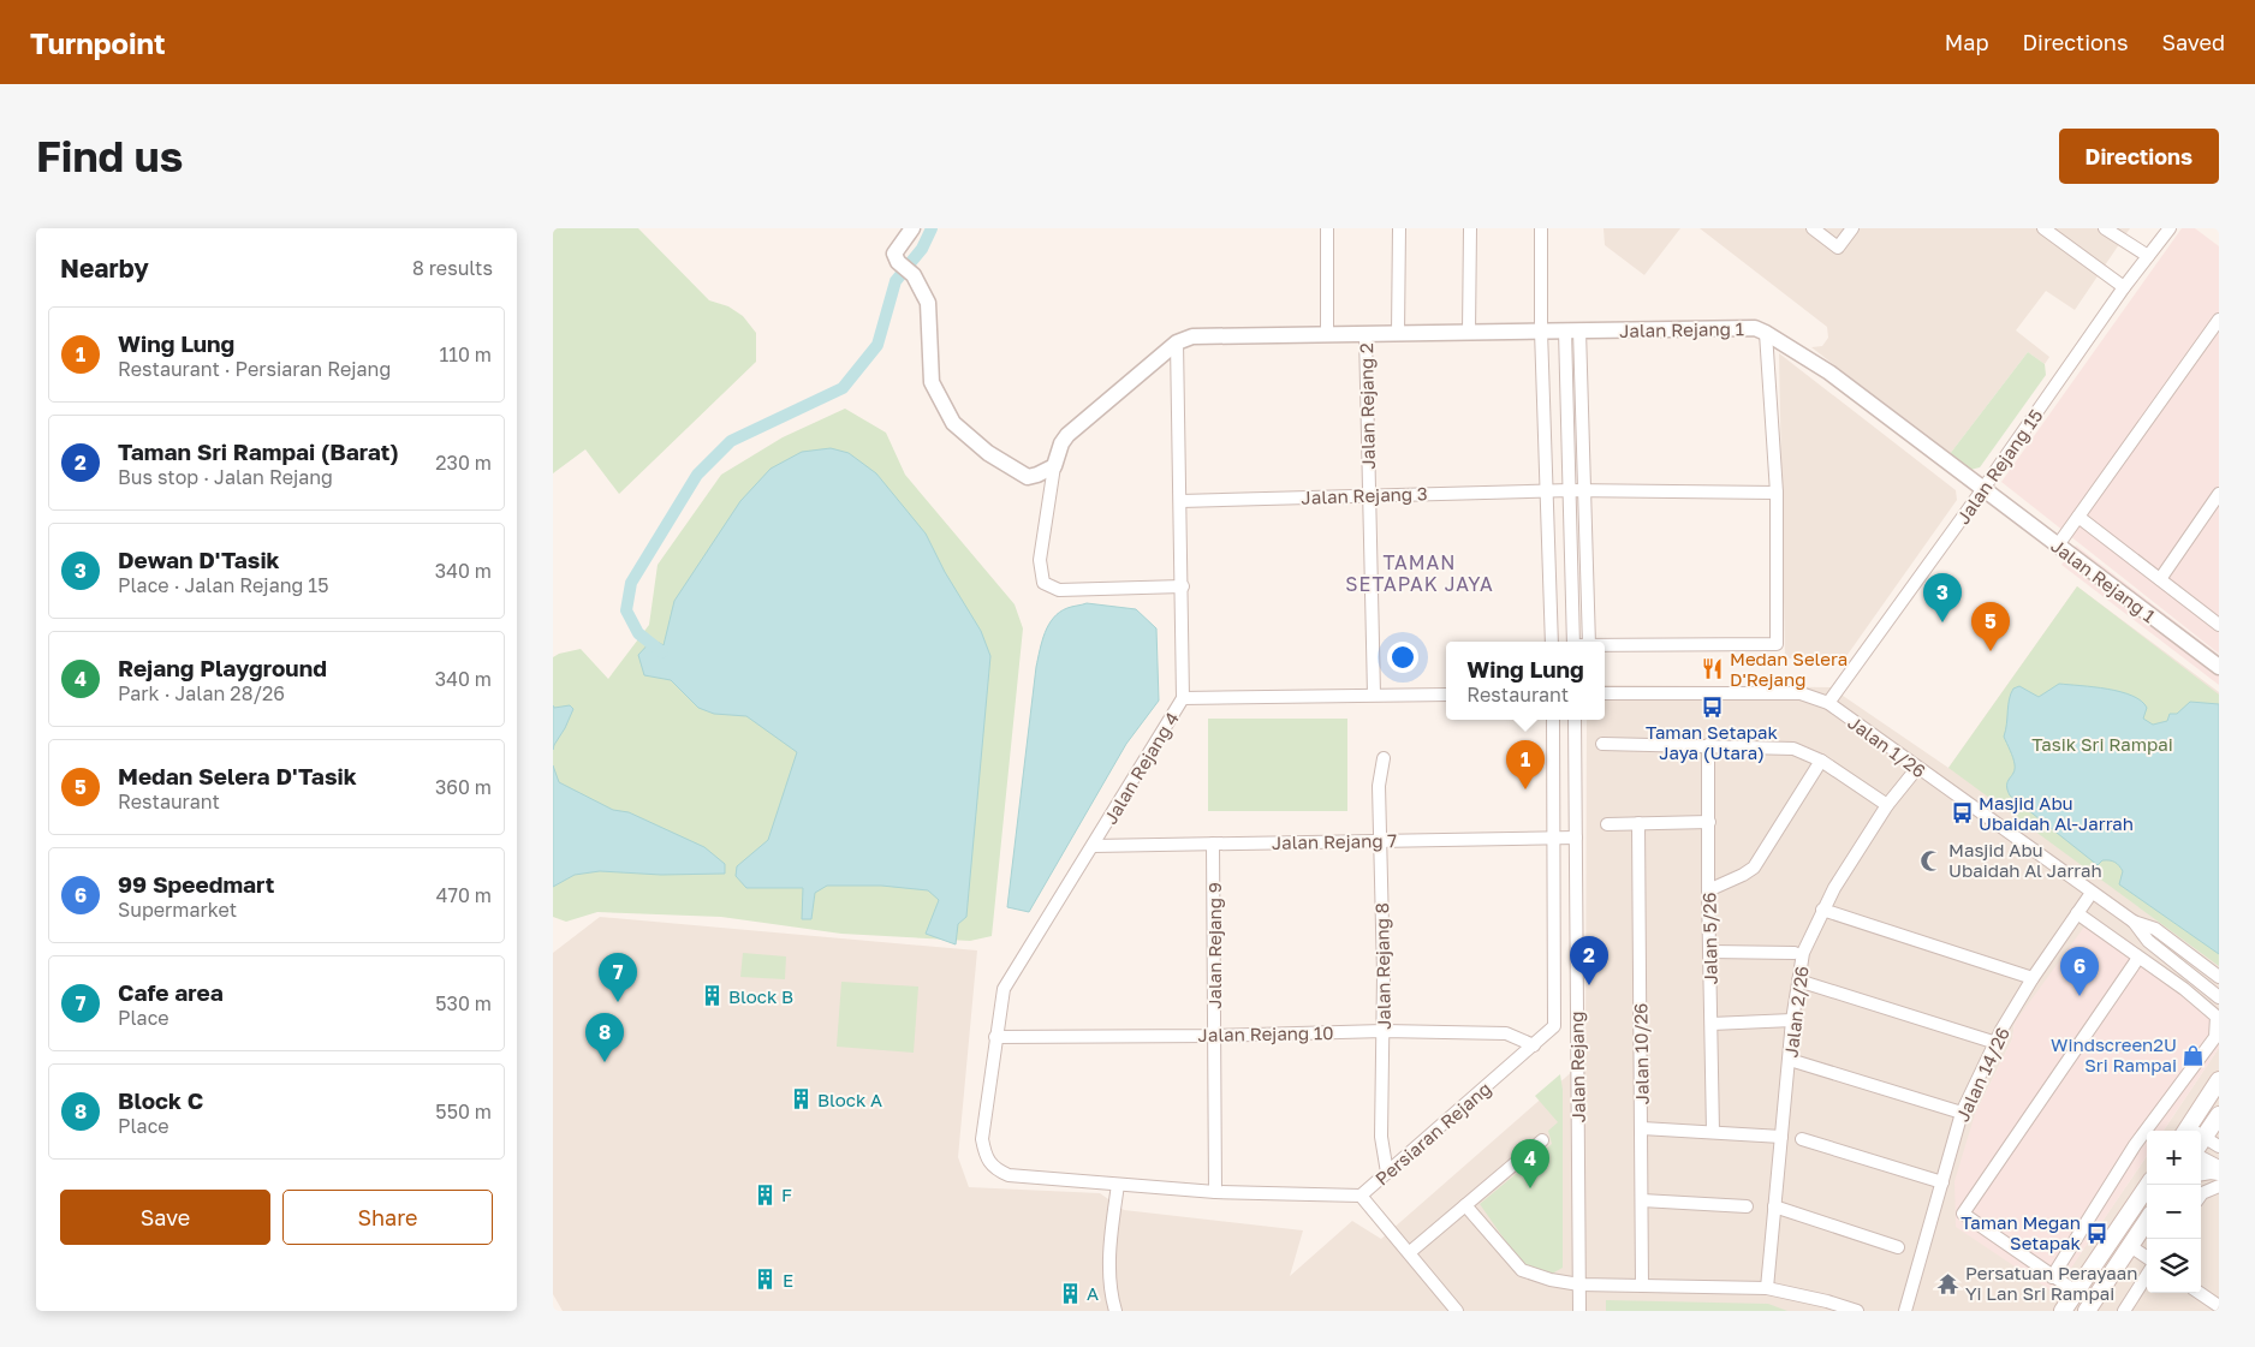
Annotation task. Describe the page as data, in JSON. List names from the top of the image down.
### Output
{
  "streets": {
    "street": [
      "Jalan Rejang 1",
      "Jalan Rejang 2",
      "Jalan Rejang 15",
      "Jalan Rejang 3",
      "Jalan 1/26",
      "Jalan Rejang 4",
      "Jalan Rejang 7",
      "Jalan 5/26",
      "Jalan Rejang 9",
      "Jalan Rejang 8",
      "Jalan 2/26",
      "Jalan Rejang 10",
      "Jalan 10/26",
      "Jalan Rejang",
      "Jalan 14/26",
      "Persiaran Rejang"
    ]
  },
  "crossings": [
    ["Jalan Rejang 1", "Jalan Rejang 2"],
    ["Jalan Rejang 1", "Jalan Rejang 15"],
    ["Jalan Rejang 1", "Jalan Rejang 4"],
    ["Jalan Rejang 2", "Jalan Rejang 3"],
    ["Jalan Rejang 15", "Jalan 1/26"],
    ["Jalan Rejang 3", "Jalan Rejang 4"],
    ["Jalan 1/26", "Jalan 2/26"],
    ["Jalan 1/26", "Jalan 14/26"],
    ["Jalan Rejang 4", "Jalan Rejang 7"],
    ["Jalan Rejang 4", "Persiaran Rejang"],
    ["Jalan Rejang 7", "Jalan Rejang 9"],
    ["Jalan Rejang 7", "Jalan Rejang 8"],
    ["Jalan Rejang 7", "Jalan Rejang"],
    ["Jalan Rejang 7", "Persiaran Rejang"],
    ["Jalan Rejang 9", "Jalan Rejang 10"],
    ["Jalan Rejang 9", "Persiaran Rejang"],
    ["Jalan Rejang 8", "Jalan Rejang 10"],
    ["Jalan Rejang 8", "Persiaran Rejang"],
    ["Jalan Rejang 10", "Persiaran Rejang"]
  ],
  "districts": ["TAMAN SETAPAK JAYA"],
  "parks": ["Tasik Sri Rampai"],
  "places": {
    "restaurant": ["Medan Selera D'Rejang"],
    "bus stop": ["Taman Setapak Jaya (Utara)", "Masjid Abu Ubaidah Al-Jarrah", "Taman Megan Setapak"],
    "mosque": ["Masjid Abu Ubaidah Al Jarrah"],
    "building": [
      "Block B",
      "Block A",
      "F",
      "E",
      "A"
    ],
    "shop": ["Windscreen2U Sri Rampai"],
    "temple": ["Persatuan Perayaan Yi Lan Sri Rampai"]
  },
  "page": {
    "header": "Turnpoint",
    "nav": ["Map", "Directions", "Saved"],
    "buttons": [
      "Directions",
      ["Save", "Share"]
    ],
    "title": "Find us",
    "heading": ["Nearby", "8 results"],
    "list": [
      {
        "mark": "1",
        "name": "Wing Lung",
        "note": "Restaurant · Persiaran Rejang",
        "value": "110 m"
      },
      {
        "mark": "2",
        "name": "Taman Sri Rampai (Barat)",
        "note": "Bus stop · Jalan Rejang",
        "value": "230 m"
      },
      {
        "mark": "3",
        "name": "Dewan D'Tasik",
        "note": "Place · Jalan Rejang 15",
        "value": "340 m"
      },
      {
        "mark": "4",
        "name": "Rejang Playground",
        "note": "Park · Jalan 28/26",
        "value": "340 m"
      },
      {
        "mark": "5",
        "name": "Medan Selera D'Tasik",
        "note": "Restaurant",
        "value": "360 m"
      },
      {
        "mark": "6",
        "name": "99 Speedmart",
        "note": "Supermarket",
        "value": "470 m"
      },
      {
        "mark": "7",
        "name": "Cafe area",
        "note": "Place",
        "value": "530 m"
      },
      {
        "mark": "8",
        "name": "Block C",
        "note": "Place",
        "value": "550 m"
      }
    ],
    "pins": [
      "3",
      "5",
      "1",
      "2",
      "6",
      "7",
      "8",
      "4"
    ],
    "popup": ["Wing Lung", "Restaurant"],
    "map_buttons": ["+", "−"]
  }
}
